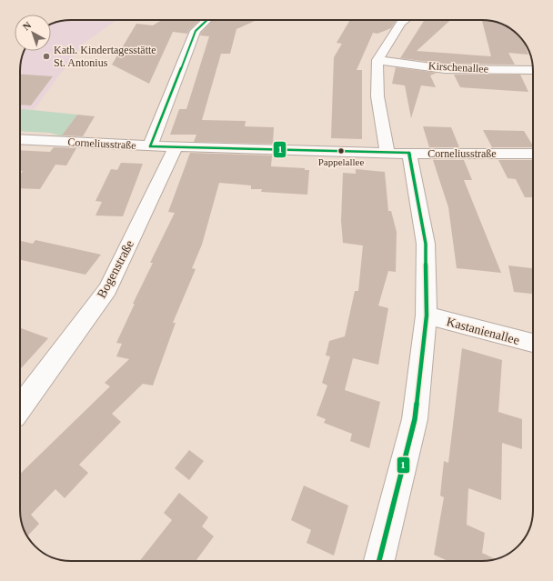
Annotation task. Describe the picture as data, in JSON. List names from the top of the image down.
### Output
{
  "streets": {
    "street": [
      "Kirschenallee",
      "Corneliusstraße",
      "Bogenstraße",
      "Kastanienallee"
    ]
  },
  "crossings": [
    ["Corneliusstraße", "Bogenstraße"]
  ],
  "places": ["Kath. Kindertagesstätte St. Antonius", "Pappelallee"],
  "lines": ["transit line 1"],
  "north": "top left"
}
